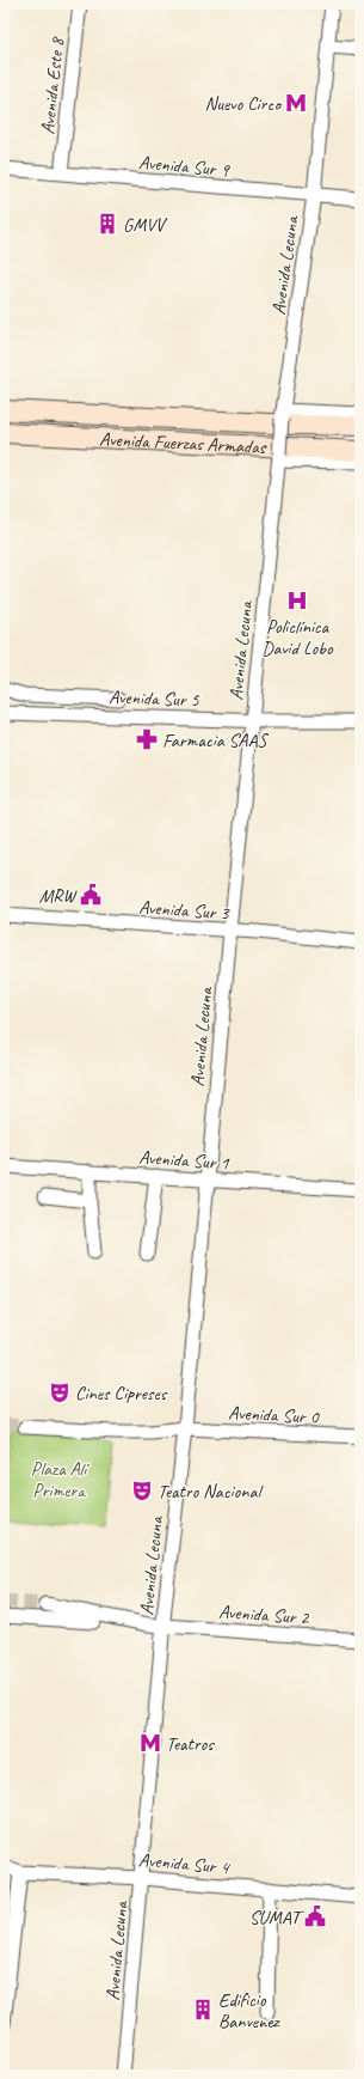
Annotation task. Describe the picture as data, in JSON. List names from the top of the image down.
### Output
{
  "streets": {
    "main road": ["Avenida Fuerzas Armadas"],
    "street": [
      "Avenida Este 8",
      "Avenida Sur 9",
      "Avenida Lecuna",
      "Avenida Sur 5",
      "Avenida Sur 3",
      "Avenida Sur 1",
      "Avenida Sur 0",
      "Avenida Sur 2",
      "Avenida Sur 4"
    ]
  },
  "crossings": [
    ["Avenida Este 8", "Avenida Sur 9"],
    ["Avenida Sur 9", "Avenida Lecuna"],
    ["Avenida Lecuna", "Avenida Sur 5"],
    ["Avenida Lecuna", "Avenida Sur 3"],
    ["Avenida Lecuna", "Avenida Sur 1"],
    ["Avenida Lecuna", "Avenida Sur 0"],
    ["Avenida Lecuna", "Avenida Sur 2"],
    ["Avenida Lecuna", "Avenida Sur 4"]
  ],
  "parks": ["Plaza Alí Primera"],
  "places": {
    "metro station": ["Nuevo Circo", "Teatros"],
    "building": ["GMVV", "Edificio Banvenez"],
    "hospital": ["Policlínica David Lobo"],
    "pharmacy": ["Farmacia SAAS"],
    "public building": ["MRW", "SUMAT"],
    "theatre": ["Cines Cipreses", "Teatro Nacional"]
  }
}
